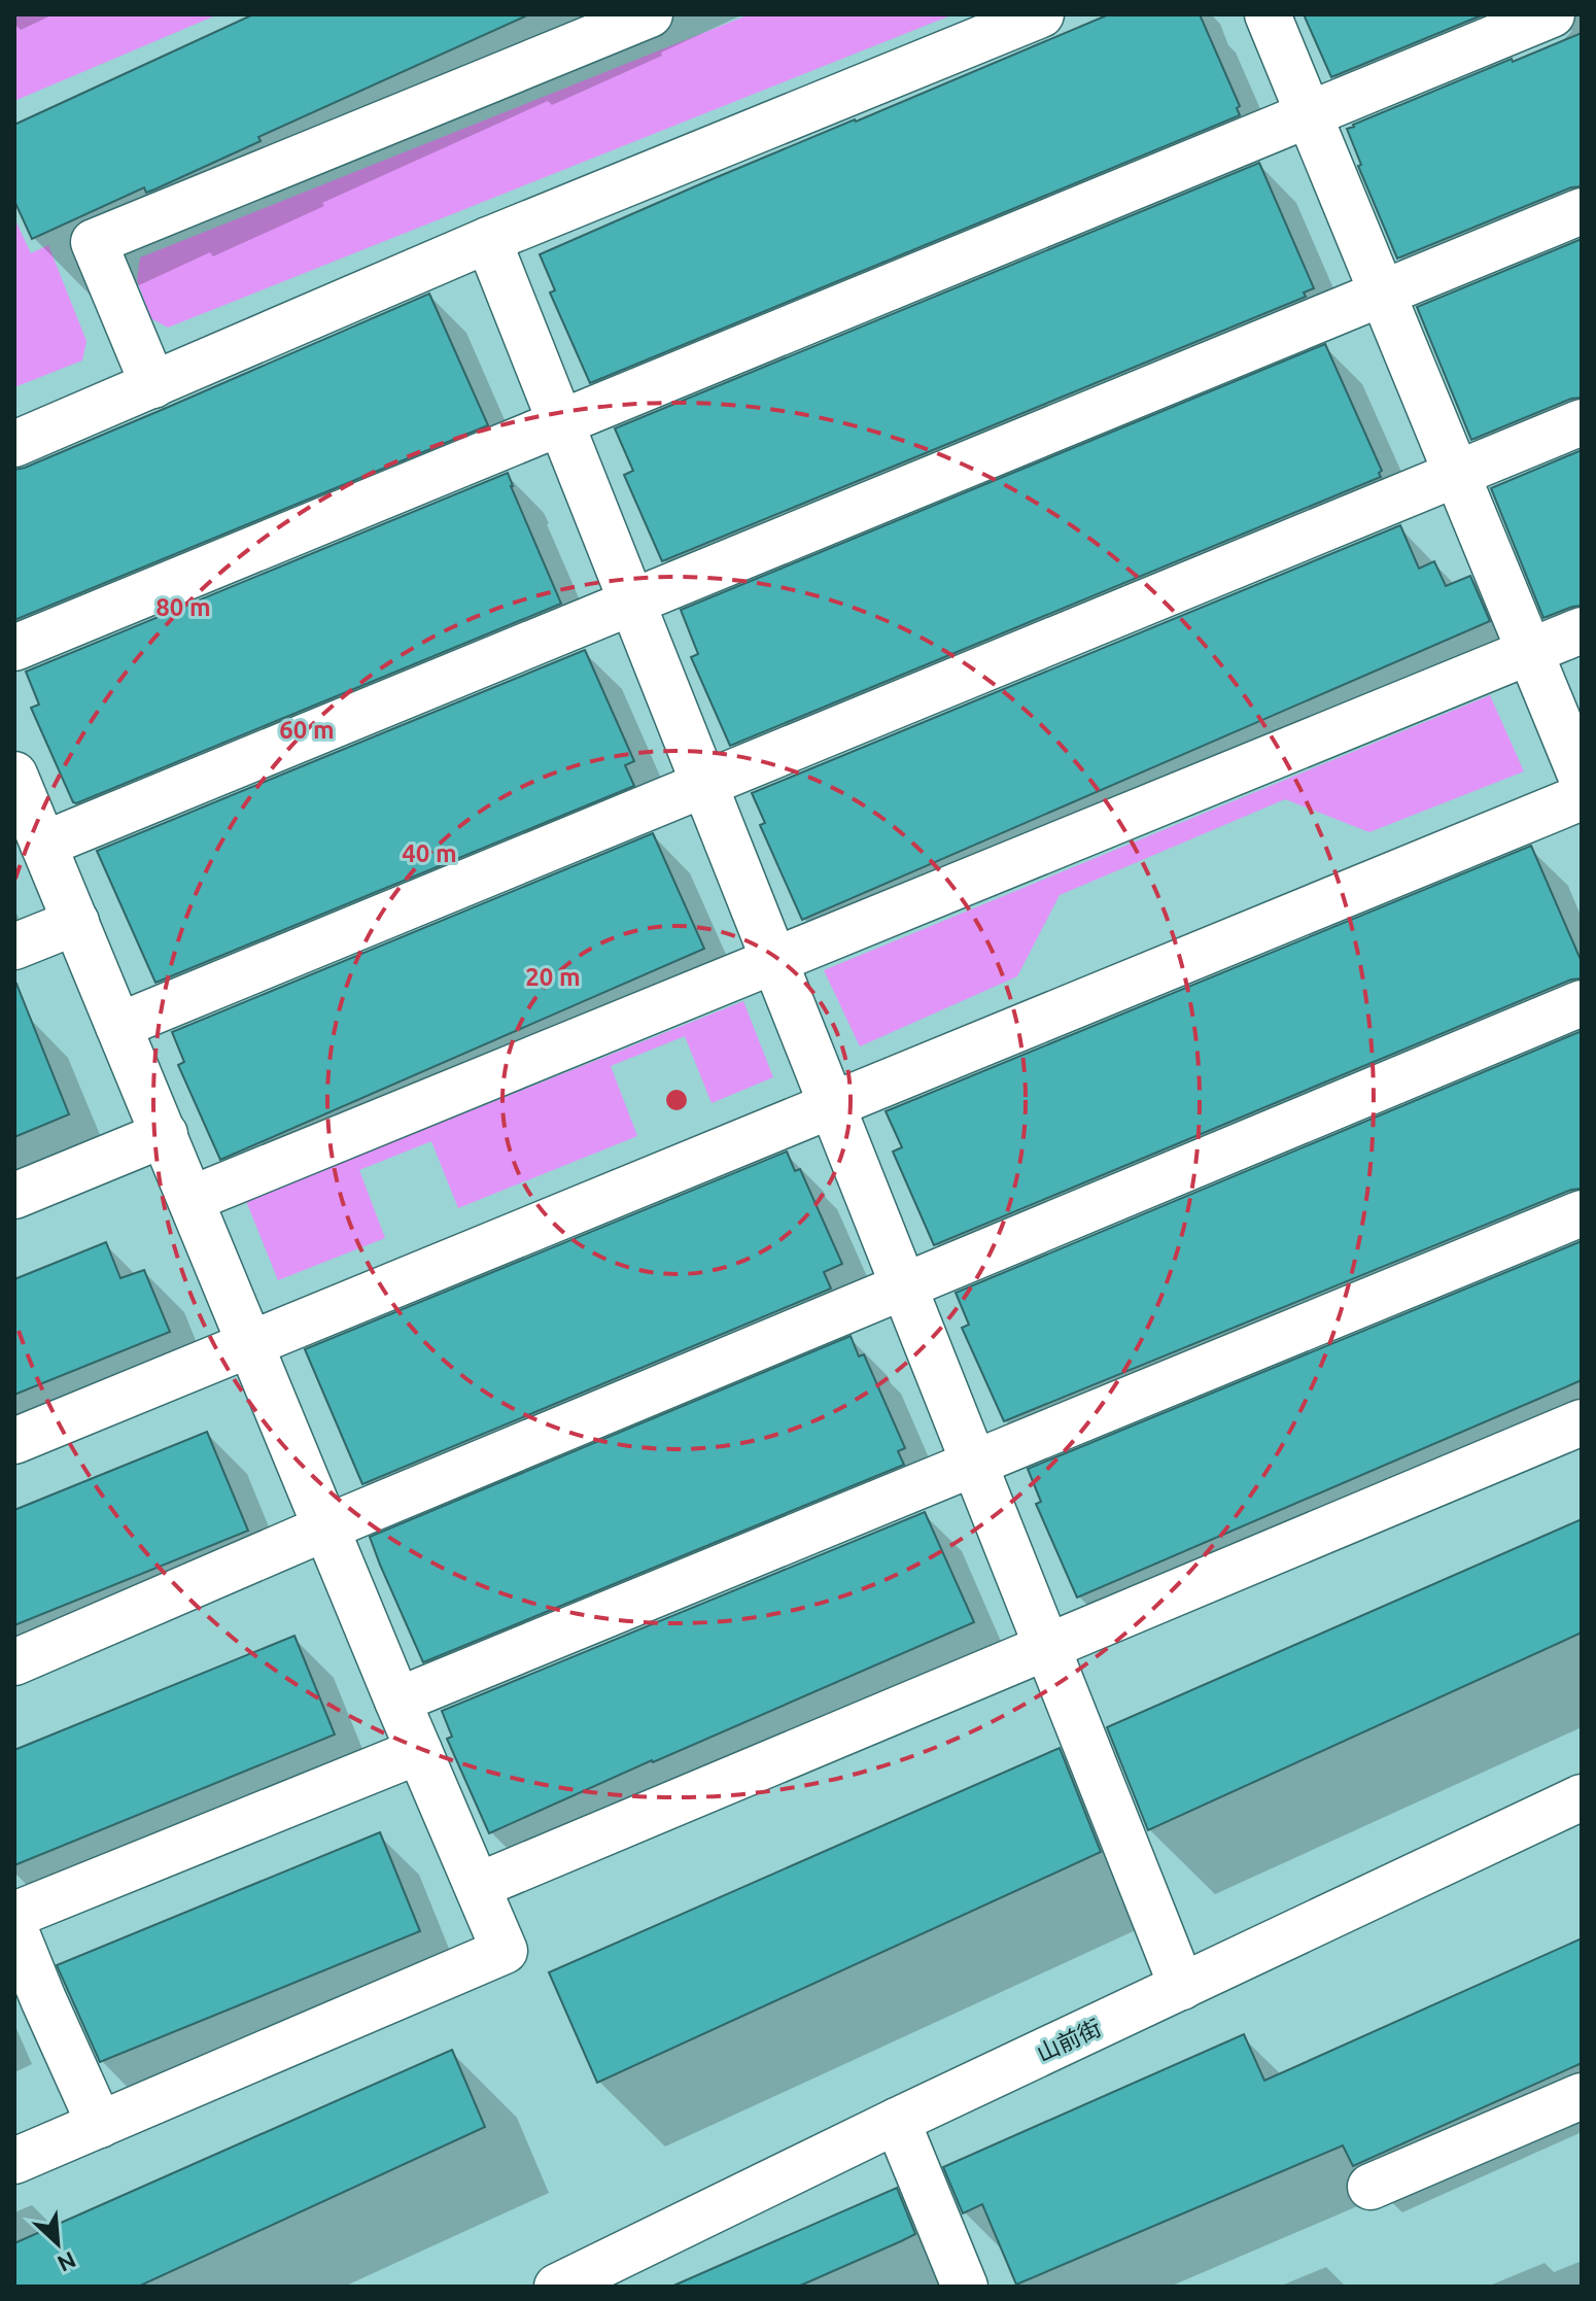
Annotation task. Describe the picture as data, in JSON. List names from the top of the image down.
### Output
{
  "streets": {
    "street": ["山前街"]
  },
  "north": "bottom right",
  "rings": [
    "80 m",
    "60 m",
    "40 m",
    "20 m"
  ]
}
